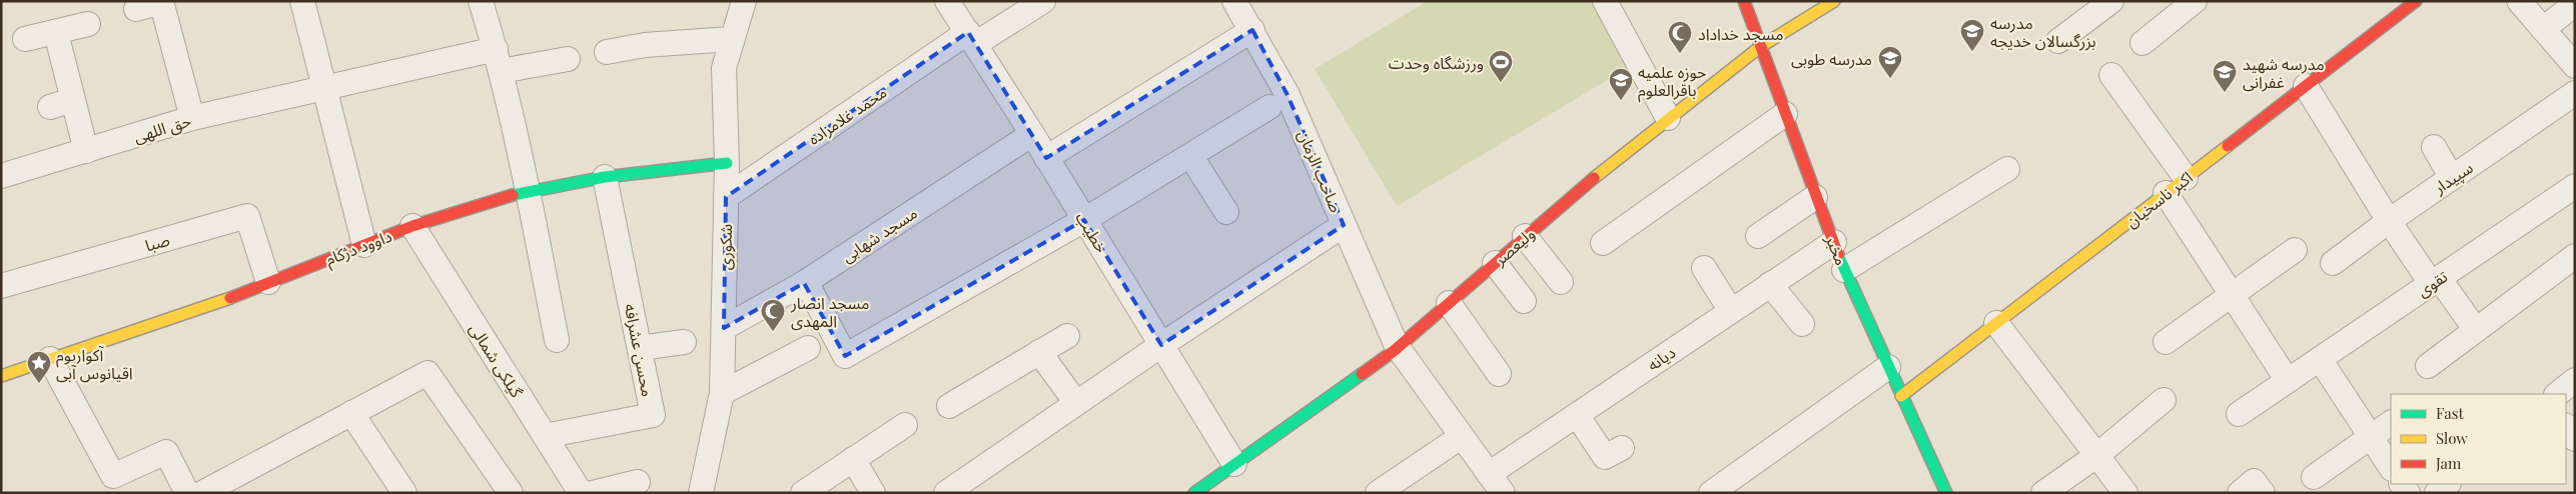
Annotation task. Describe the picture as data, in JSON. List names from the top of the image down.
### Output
{
  "streets": {
    "street": [
      "محمد غلامزاده",
      "حق اللهی",
      "صاحب الزمان",
      "سپیدار",
      "اکبر ناسخیان",
      "خطیب",
      "مسجد شهابی",
      "صبا",
      "ولیعصر",
      "داوود دژکام",
      "شکوری",
      "مخبر",
      "تقوی",
      "محسن عشرافه",
      "دیانه",
      "گيلکی شمالی"
    ]
  },
  "crossings": [
    ["محمد غلامزاده", "خطیب"],
    ["محمد غلامزاده", "شکوری"],
    ["صاحب الزمان", "ولیعصر"],
    ["صاحب الزمان", "دیانه"],
    ["اکبر ناسخیان", "مخبر"],
    ["خطیب", "مسجد شهابی"],
    ["خطیب", "ولیعصر"],
    ["مسجد شهابی", "شکوری"],
    ["صبا", "داوود دژکام"],
    ["ولیعصر", "مخبر"],
    ["داوود دژکام", "شکوری"],
    ["داوود دژکام", "محسن عشرافه"],
    ["داوود دژکام", "گيلکی شمالی"],
    ["مخبر", "دیانه"],
    ["محسن عشرافه", "گيلکی شمالی"]
  ],
  "places": {
    "school or university": [
      "مدرسه بزرگسالان خدیجه",
      "مدرسه طوبی",
      "مدرسه شهید غفرانی",
      "حوزه علمیه باقرالعلوم"
    ],
    "mosque": ["مسجد خداداد", "مسجد انصار المهدی"],
    "sports": ["ورزشگاه وحدت"],
    "place": ["آکواریوم اقیانوس آبی"]
  },
  "legend": ["Fast", "Slow", "Jam"]
}
